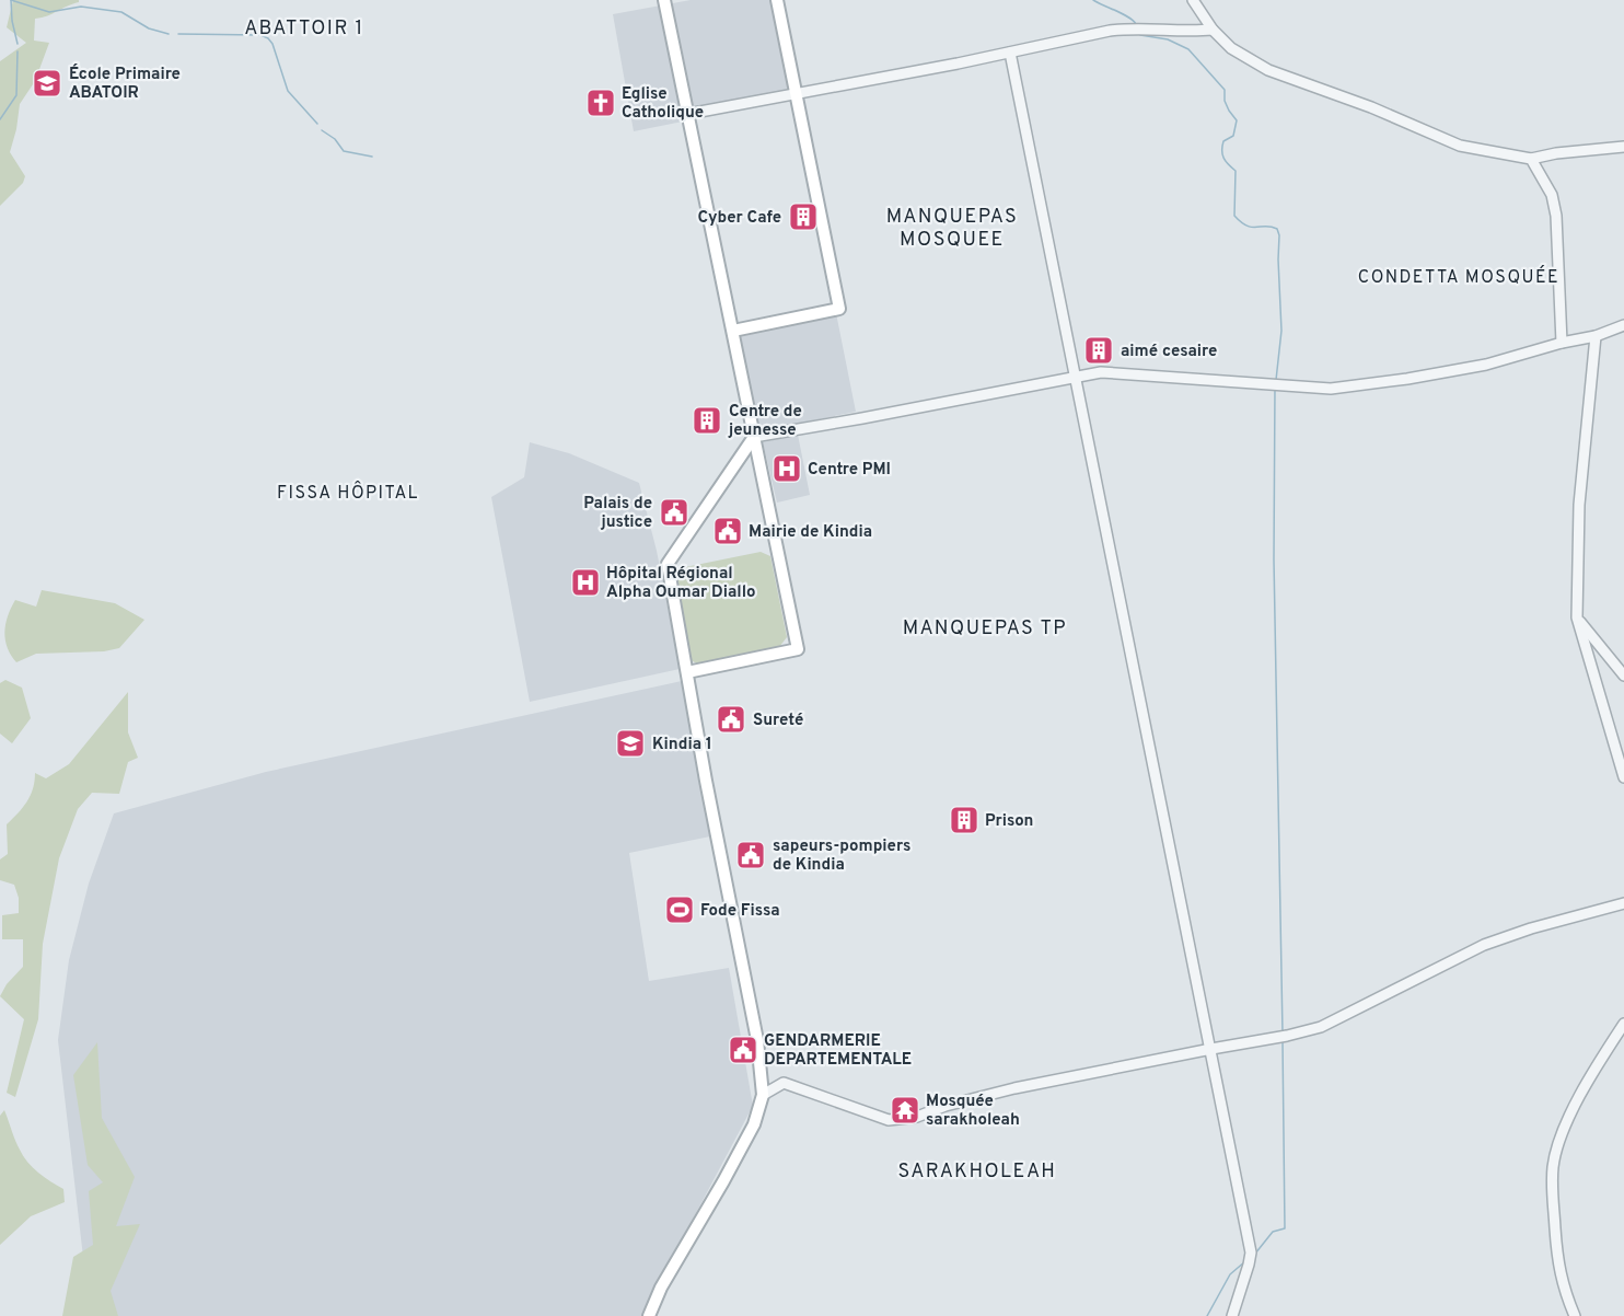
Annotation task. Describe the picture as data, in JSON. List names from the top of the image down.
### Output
{
  "districts": [
    "ABATTOIR 1",
    "MANQUEPAS MOSQUEE",
    "СONDETTA MOSQUÉE",
    "FISSA HÔPITAL",
    "MANQUEPAS TP",
    "SARAKHOLEAH"
  ],
  "places": {
    "school or university": ["École Primaire ABATOIR", "Kindia 1"],
    "church": ["Eglise Catholique"],
    "building": [
      "Cyber Cafe",
      "aimé cesaire",
      "Centre de jeunesse",
      "Prison"
    ],
    "hospital": ["Centre PMI", "Hôpital Régional Alpha Oumar Diallo"],
    "public building": [
      "Palais de justice",
      "Mairie de Kindia",
      "Sureté",
      "sapeurs-pompiers de Kindia",
      "GENDARMERIE DEPARTEMENTALE"
    ],
    "sports": ["Fode Fissa"],
    "temple": ["Mosquée sarakholeah"]
  }
}
